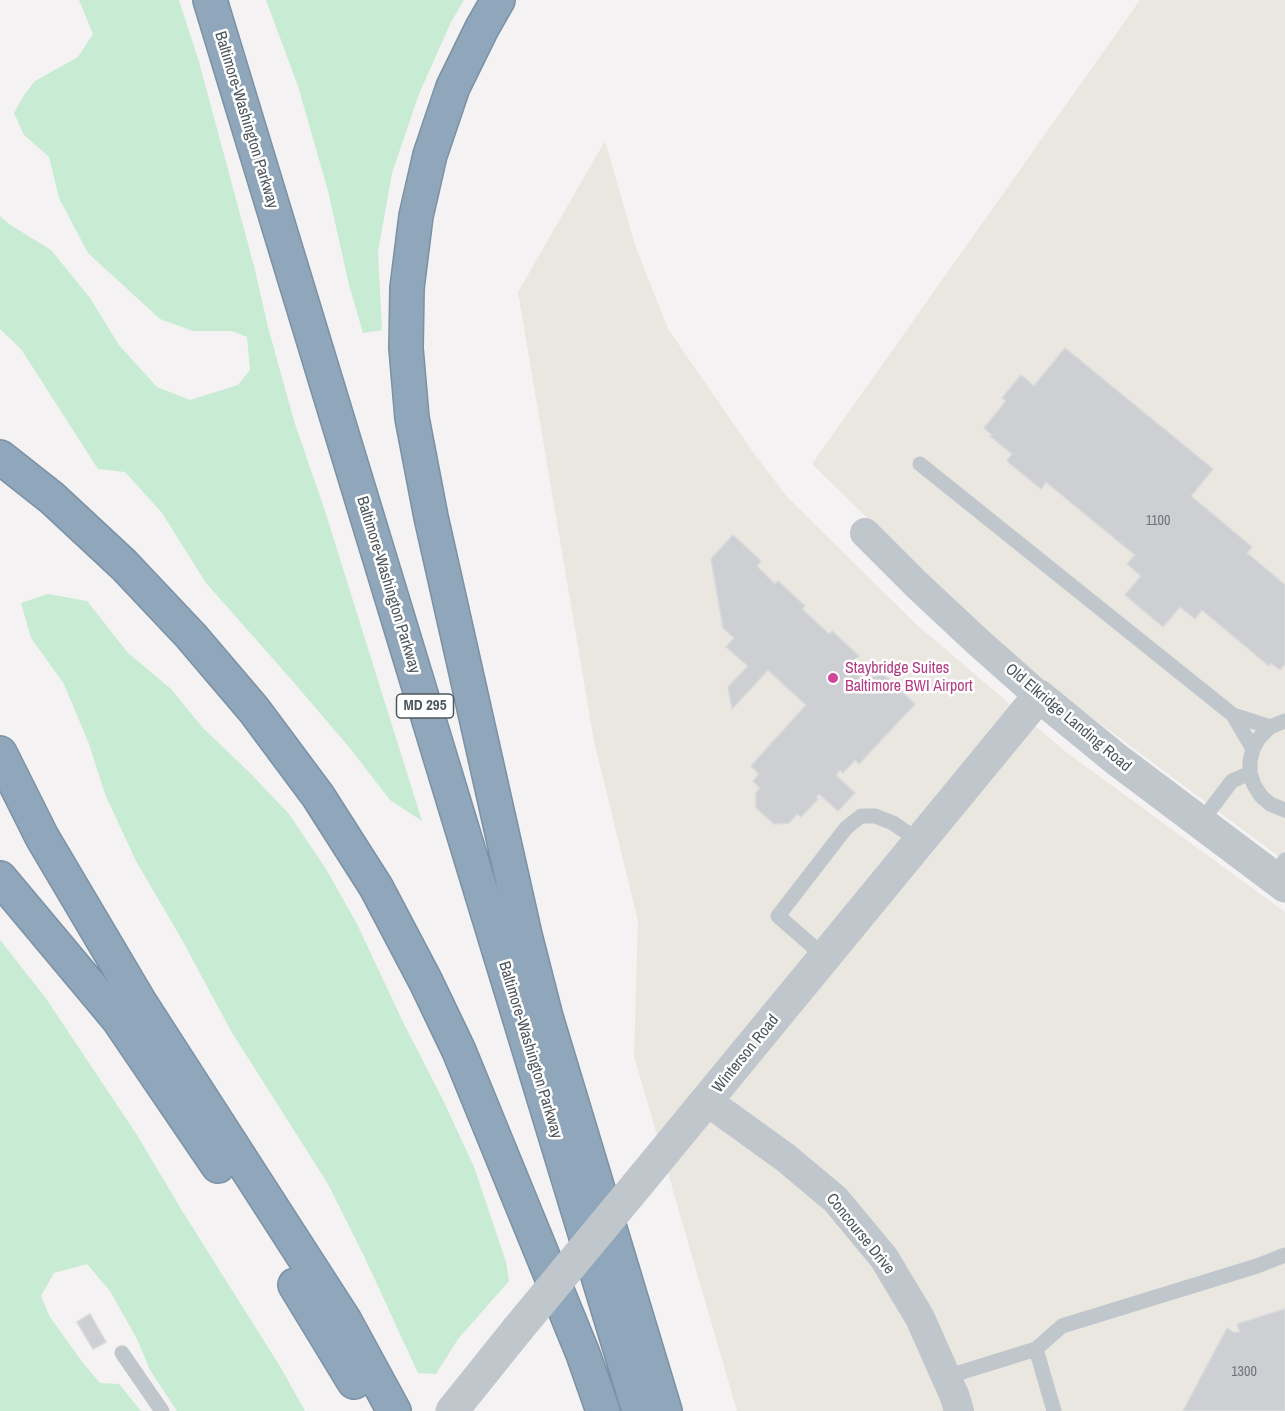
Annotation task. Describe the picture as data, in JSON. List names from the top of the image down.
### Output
{
  "streets": {
    "highway": ["Baltimore-Washington Parkway", "MD 295"],
    "street": ["Old Elkridge Landing Road", "Winterson Road", "Concourse Drive"]
  },
  "crossings": [
    ["Old Elkridge Landing Road", "Winterson Road"],
    ["Winterson Road", "Concourse Drive"]
  ],
  "places": ["Staybridge Suites Baltimore BWI Airport"],
  "house_numbers": ["1100", "1300"]
}
